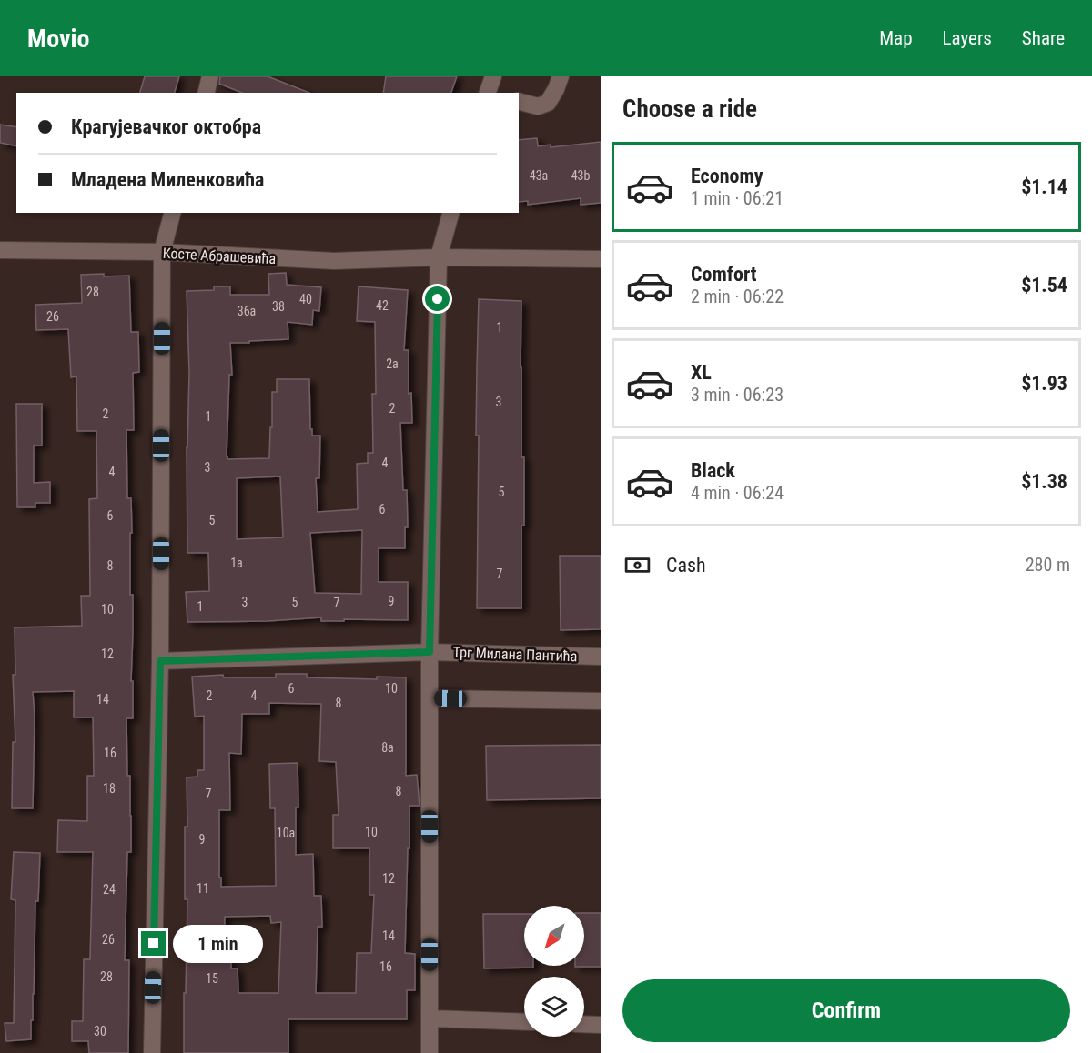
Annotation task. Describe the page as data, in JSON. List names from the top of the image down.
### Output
{
  "streets": {
    "street": ["Косте Абрашевића", "Трг Милана Пантића"]
  },
  "house_numbers": [
    "43a",
    "43b",
    "28",
    "40",
    "42",
    "38",
    "36a",
    "26",
    "1",
    "2a",
    "3",
    "2",
    "2",
    "1",
    "4",
    "3",
    "4",
    "5",
    "6",
    "6",
    "5",
    "1a",
    "8",
    "7",
    "9",
    "3",
    "5",
    "7",
    "1",
    "10",
    "12",
    "6",
    "10",
    "2",
    "4",
    "14",
    "8",
    "8a",
    "16",
    "18",
    "8",
    "7",
    "10",
    "10a",
    "9",
    "12",
    "11",
    "24",
    "14",
    "26",
    "16",
    "28",
    "15",
    "30"
  ],
  "north": "bottom left",
  "page": {
    "header": "Movio",
    "nav": ["Map", "Layers", "Share"],
    "heading": "Choose a ride",
    "banner": ["Крагујевачког октобра", "Младена Миленковића"],
    "list": [
      {
        "name": "Economy",
        "note": "1 min · 06:21",
        "value": "$1.14"
      },
      {
        "name": "Comfort",
        "note": "2 min · 06:22",
        "value": "$1.54"
      },
      {
        "name": "XL",
        "note": "3 min · 06:23",
        "value": "$1.93"
      },
      {
        "name": "Black",
        "note": "4 min · 06:24",
        "value": "$1.38"
      }
    ],
    "pay": ["Cash", "280 m"],
    "bubble": "1 min",
    "buttons": "Confirm"
  }
}
